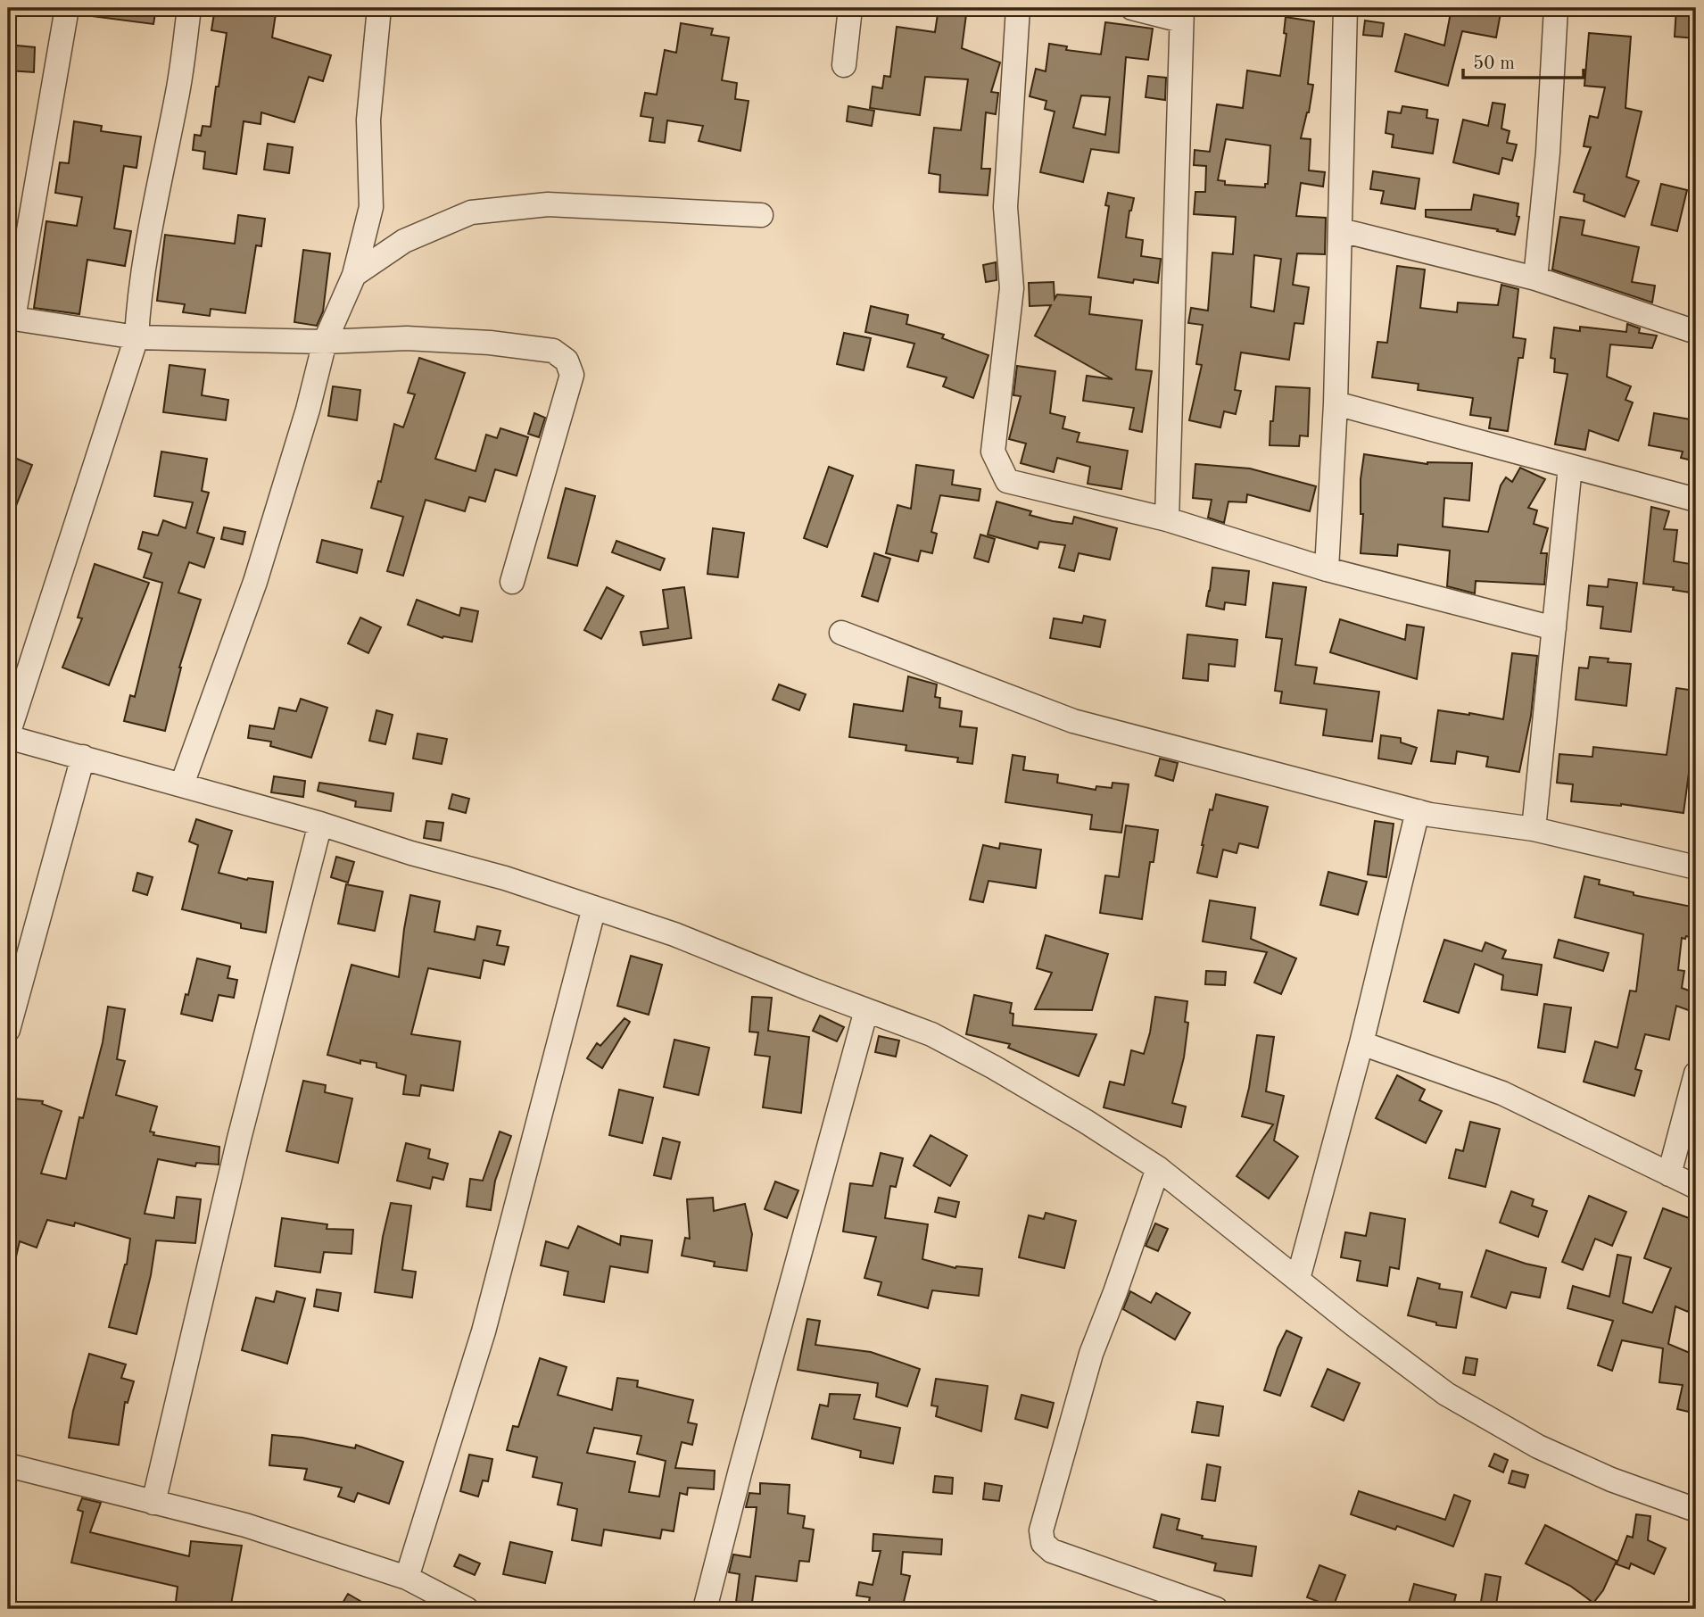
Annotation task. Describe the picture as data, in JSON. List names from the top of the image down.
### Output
{
  "scale_bar": "50 m"
}
